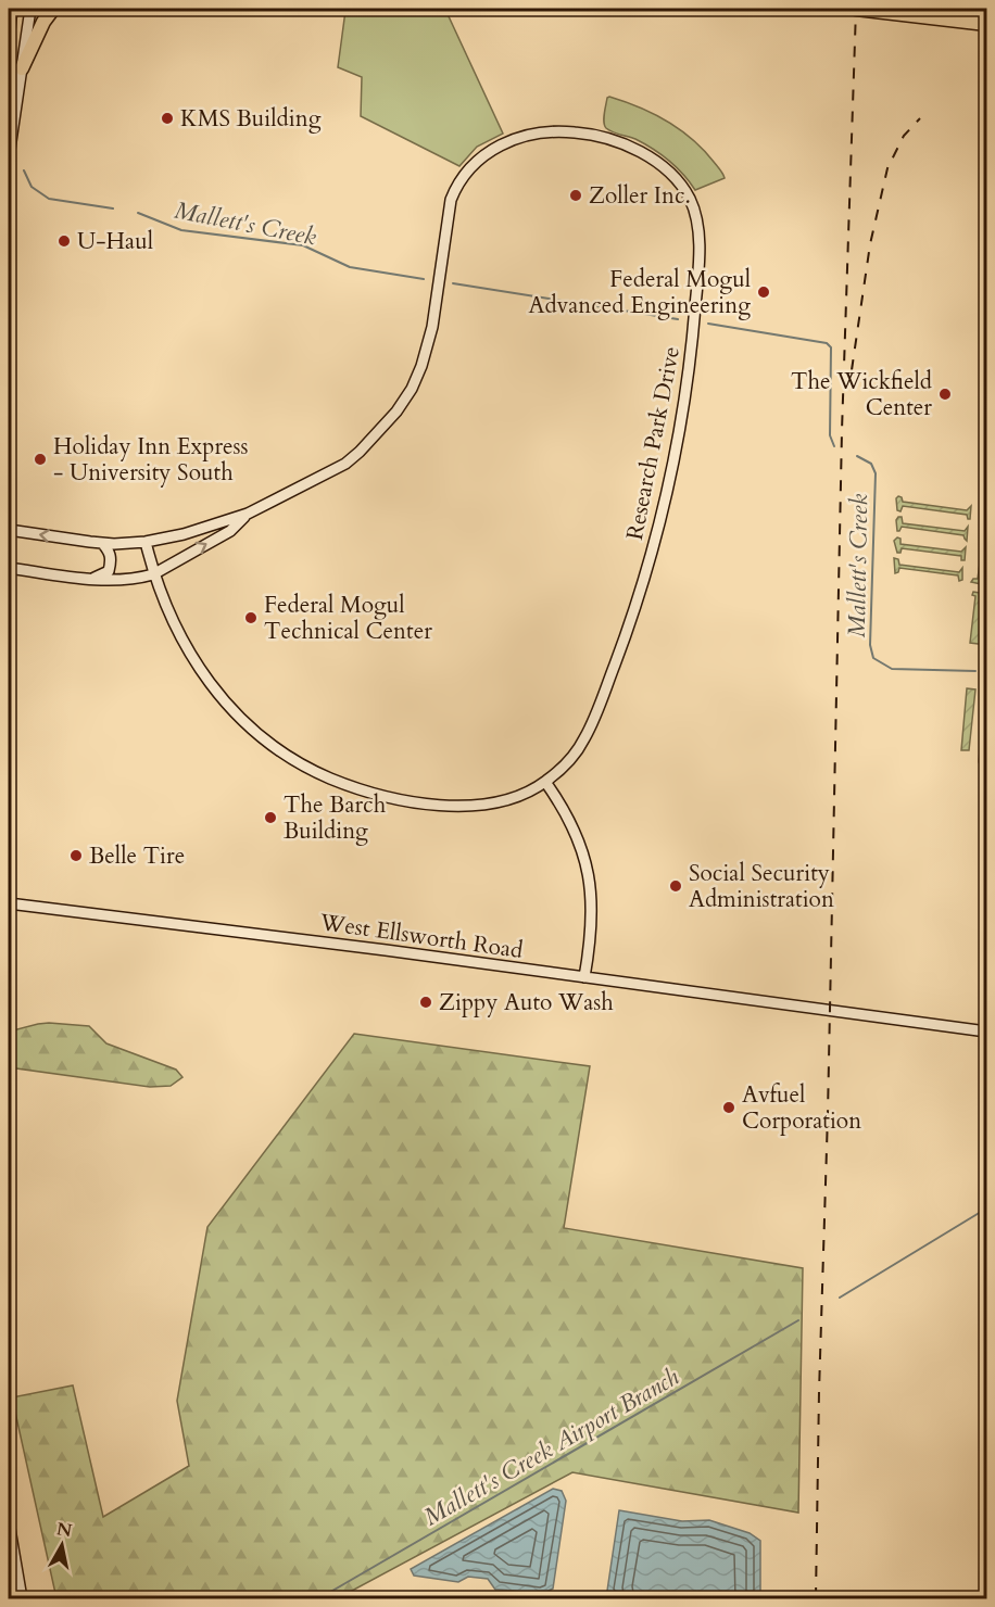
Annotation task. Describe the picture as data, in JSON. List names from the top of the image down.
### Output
{
  "streets": {
    "street": ["Research Park Drive", "West Ellsworth Road"]
  },
  "water": ["Mallett's Creek", "Mallett's Creek Airport Branch"],
  "places": [
    "KMS Building",
    "Zoller Inc.",
    "U-Haul",
    "Federal Mogul Advanced Engineering",
    "The Wickfield Center",
    "Holiday Inn Express - University South",
    "Federal Mogul Technical Center",
    "The Barch Building",
    "Belle Tire",
    "Social Security Administration",
    "Zippy Auto Wash",
    "Avfuel Corporation"
  ],
  "north": "top"
}
